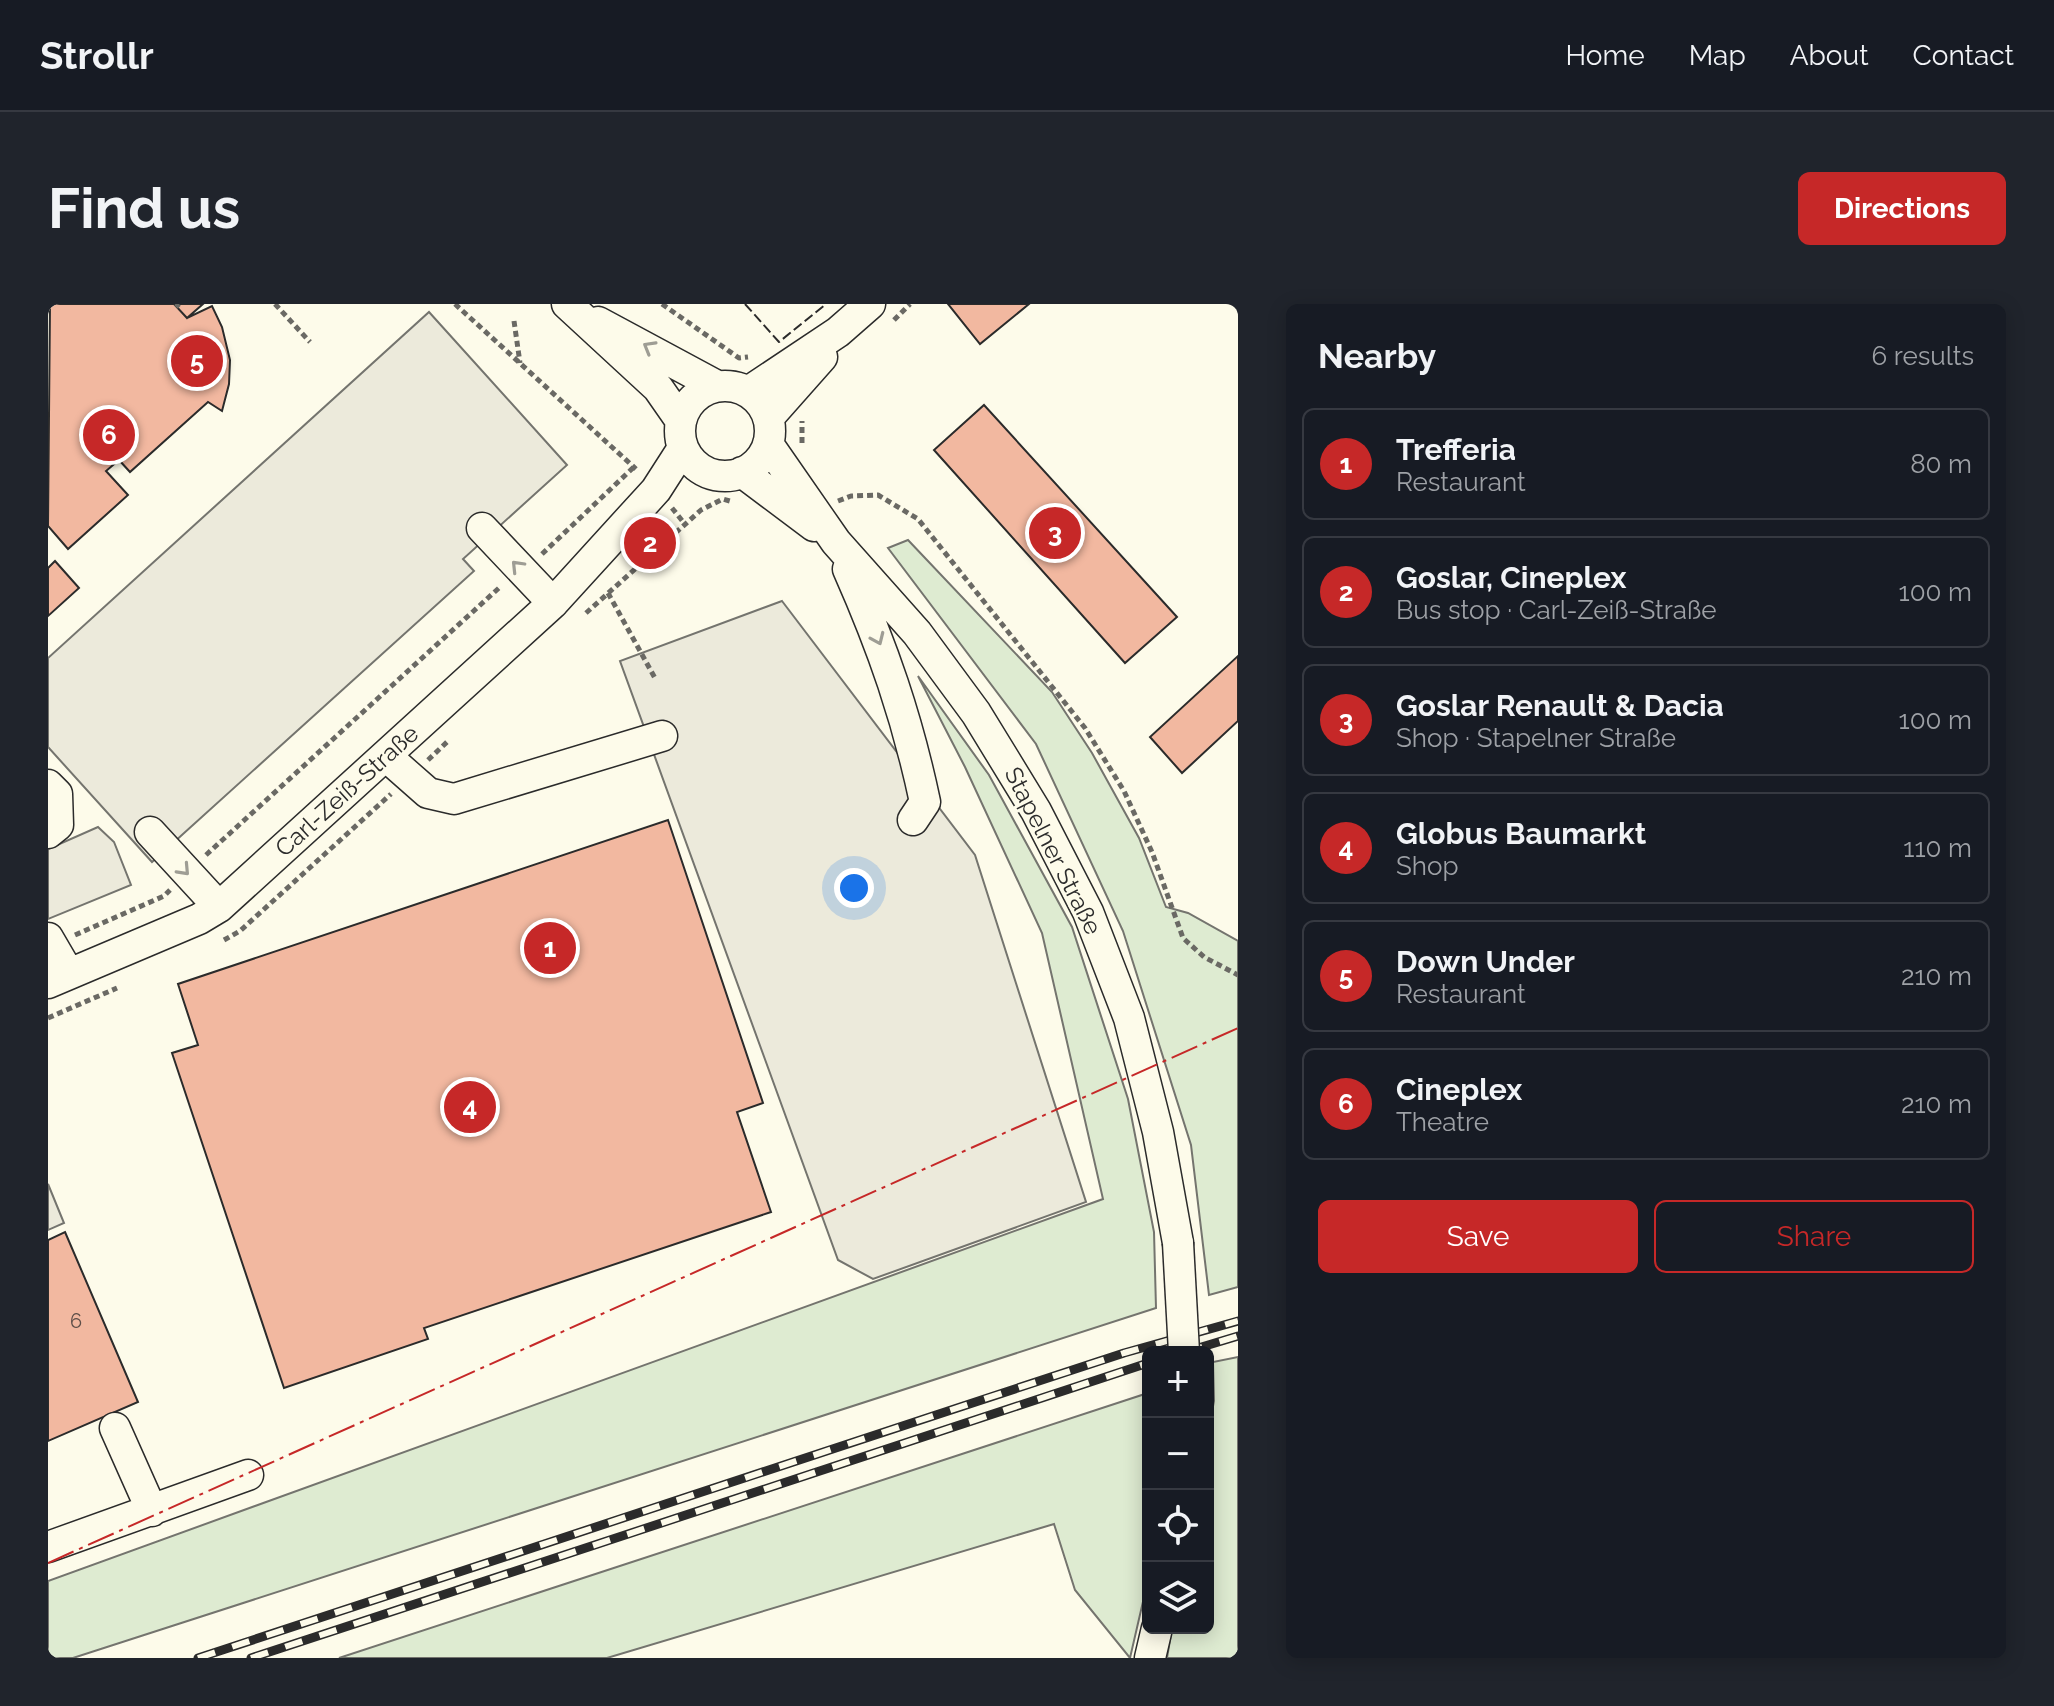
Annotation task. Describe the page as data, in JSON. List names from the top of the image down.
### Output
{
  "streets": {
    "street": ["Carl-Zeiß-Straße", "Stapelner Straße"]
  },
  "crossings": [
    ["Carl-Zeiß-Straße", "Stapelner Straße"]
  ],
  "house_numbers": ["6"],
  "page": {
    "header": "Strollr",
    "nav": [
      "Home",
      "Map",
      "About",
      "Contact"
    ],
    "buttons": [
      "Directions",
      ["Save", "Share"]
    ],
    "title": "Find us",
    "heading": ["Nearby", "6 results"],
    "pins": [
      "5",
      "6",
      "3",
      "2",
      "1",
      "4"
    ],
    "list": [
      {
        "mark": "1",
        "name": "Trefferia",
        "note": "Restaurant",
        "value": "80 m"
      },
      {
        "mark": "2",
        "name": "Goslar, Cineplex",
        "note": "Bus stop · Carl-Zeiß-Straße",
        "value": "100 m"
      },
      {
        "mark": "3",
        "name": "Goslar Renault & Dacia",
        "note": "Shop · Stapelner Straße",
        "value": "100 m"
      },
      {
        "mark": "4",
        "name": "Globus Baumarkt",
        "note": "Shop",
        "value": "110 m"
      },
      {
        "mark": "5",
        "name": "Down Under",
        "note": "Restaurant",
        "value": "210 m"
      },
      {
        "mark": "6",
        "name": "Cineplex",
        "note": "Theatre",
        "value": "210 m"
      }
    ],
    "map_buttons": ["+", "−"]
  }
}
